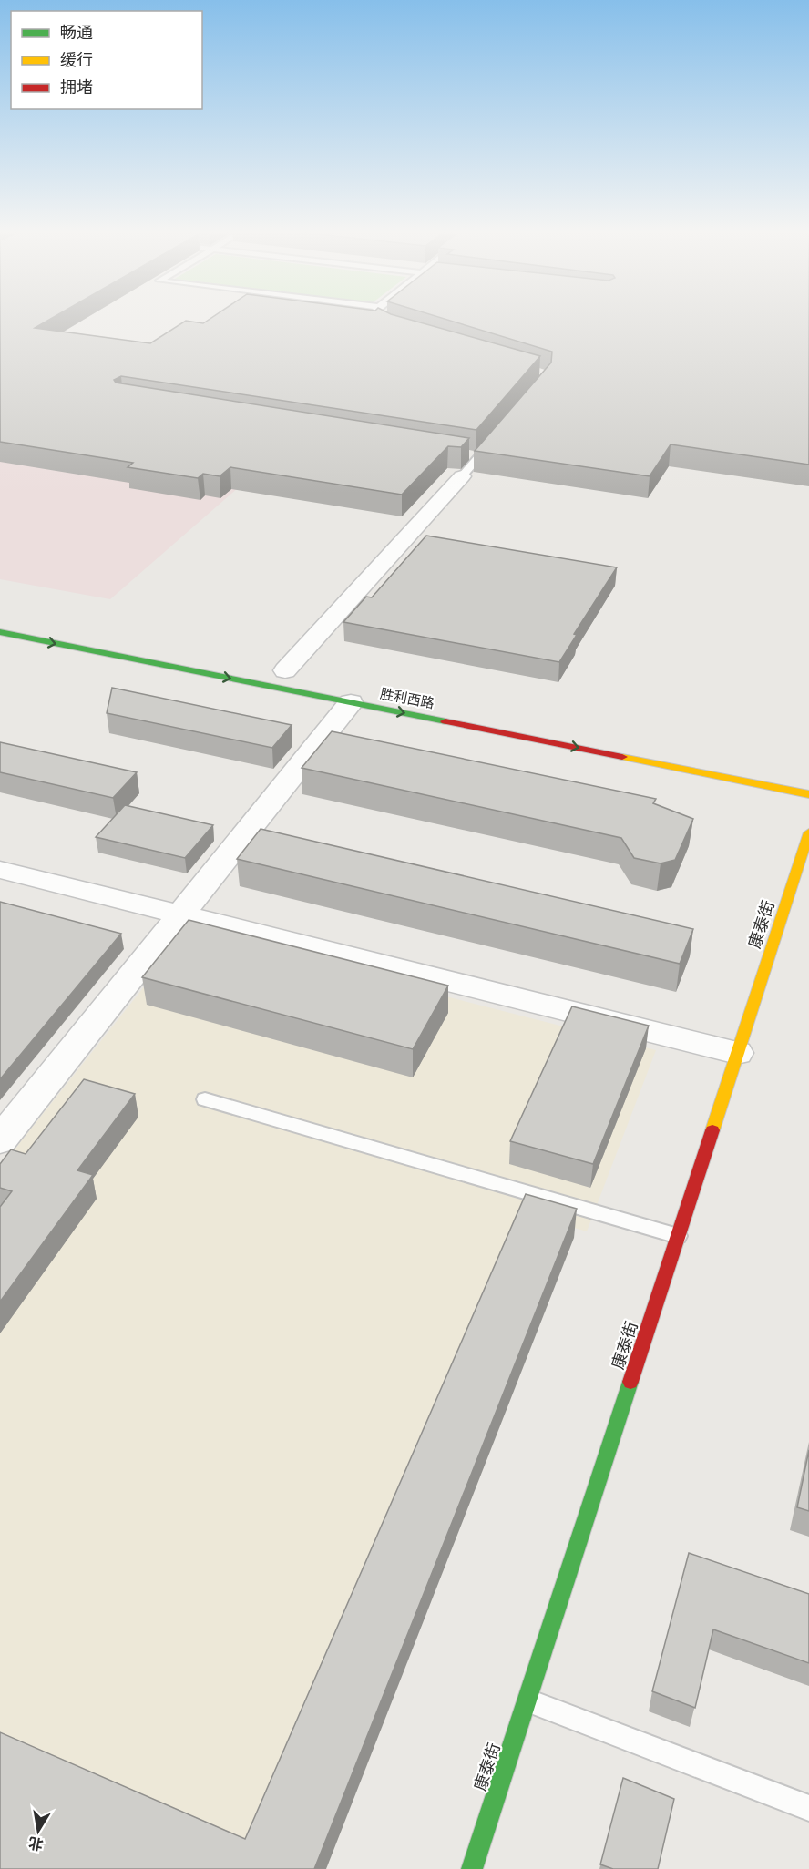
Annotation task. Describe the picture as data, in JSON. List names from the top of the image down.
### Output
{
  "streets": {
    "street": ["胜利西路", "康泰街"]
  },
  "one_way": ["胜利西路"],
  "legend": ["畅通", "缓行", "拥堵"],
  "north": "bottom"
}
